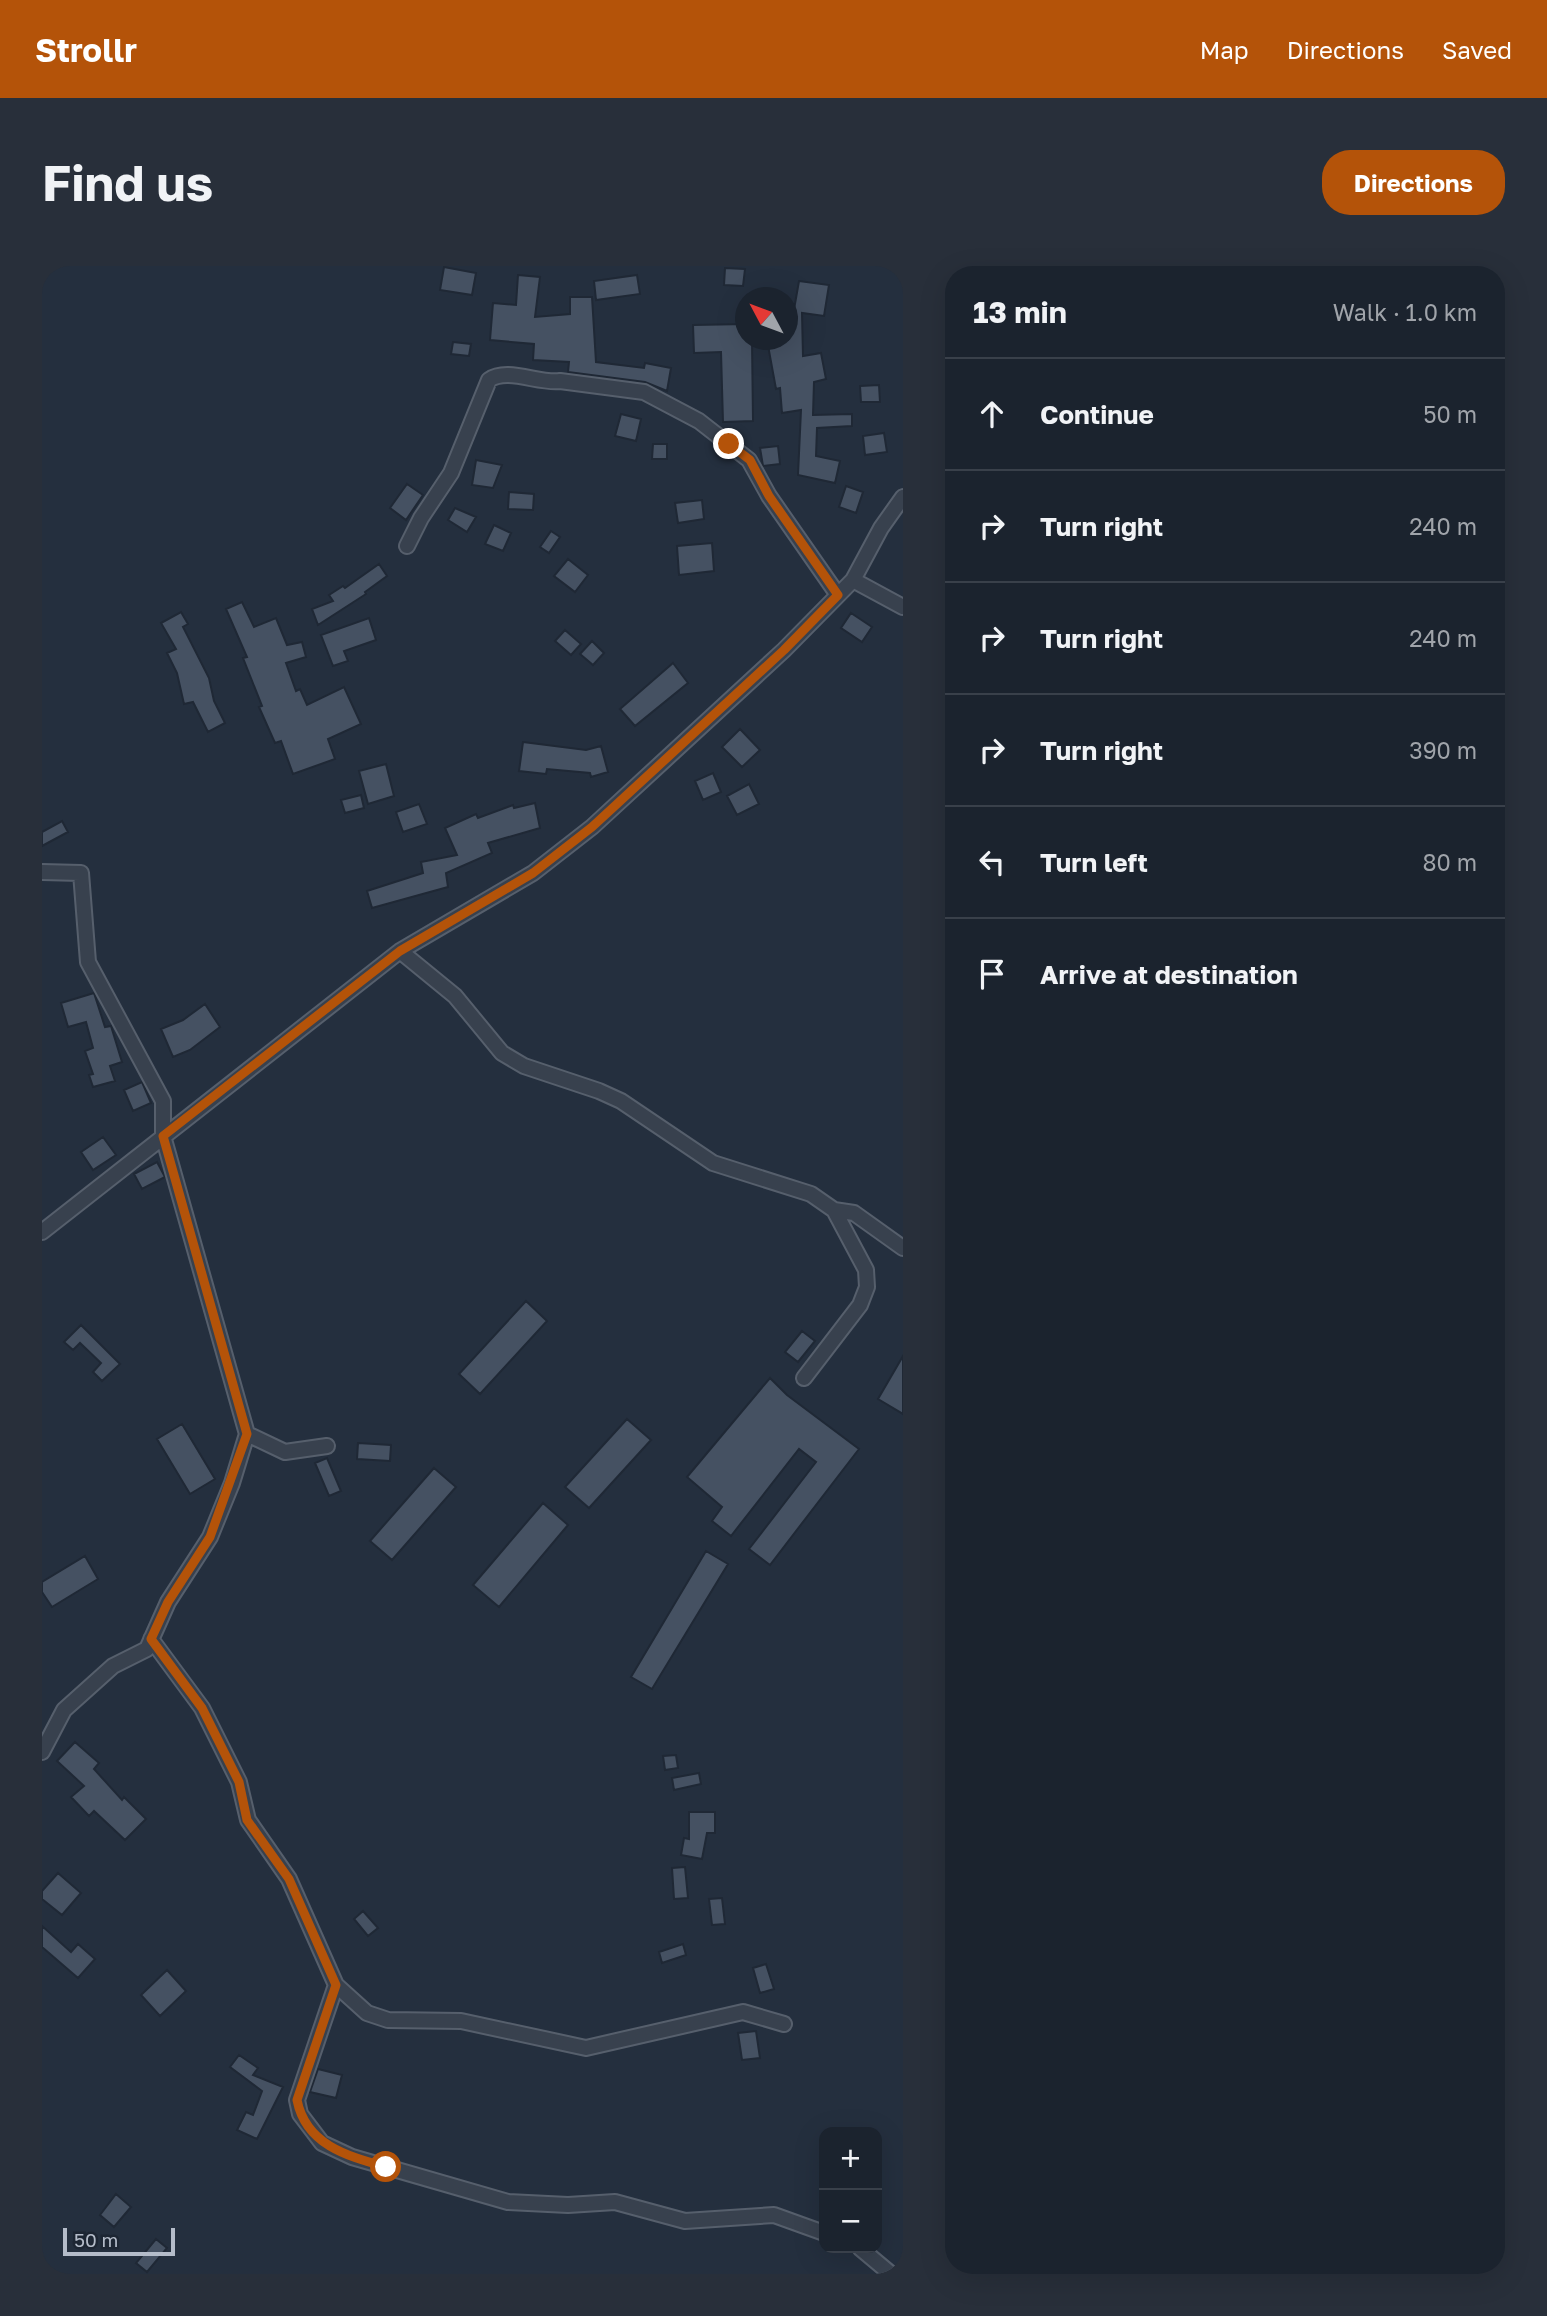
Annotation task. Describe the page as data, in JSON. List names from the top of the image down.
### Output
{
  "scale_bar": "50 m",
  "north": "top left",
  "page": {
    "header": "Strollr",
    "nav": ["Map", "Directions", "Saved"],
    "buttons": "Directions",
    "title": "Find us",
    "heading": ["13 min", "Walk · 1.0 km"],
    "list": [
      ["Continue", "50 m"],
      ["Turn right", "240 m"],
      ["Turn right", "240 m"],
      ["Turn right", "390 m"],
      ["Turn left", "80 m"],
      "Arrive at destination"
    ],
    "map_buttons": ["+", "−"],
    "scale": "50 m"
  }
}
